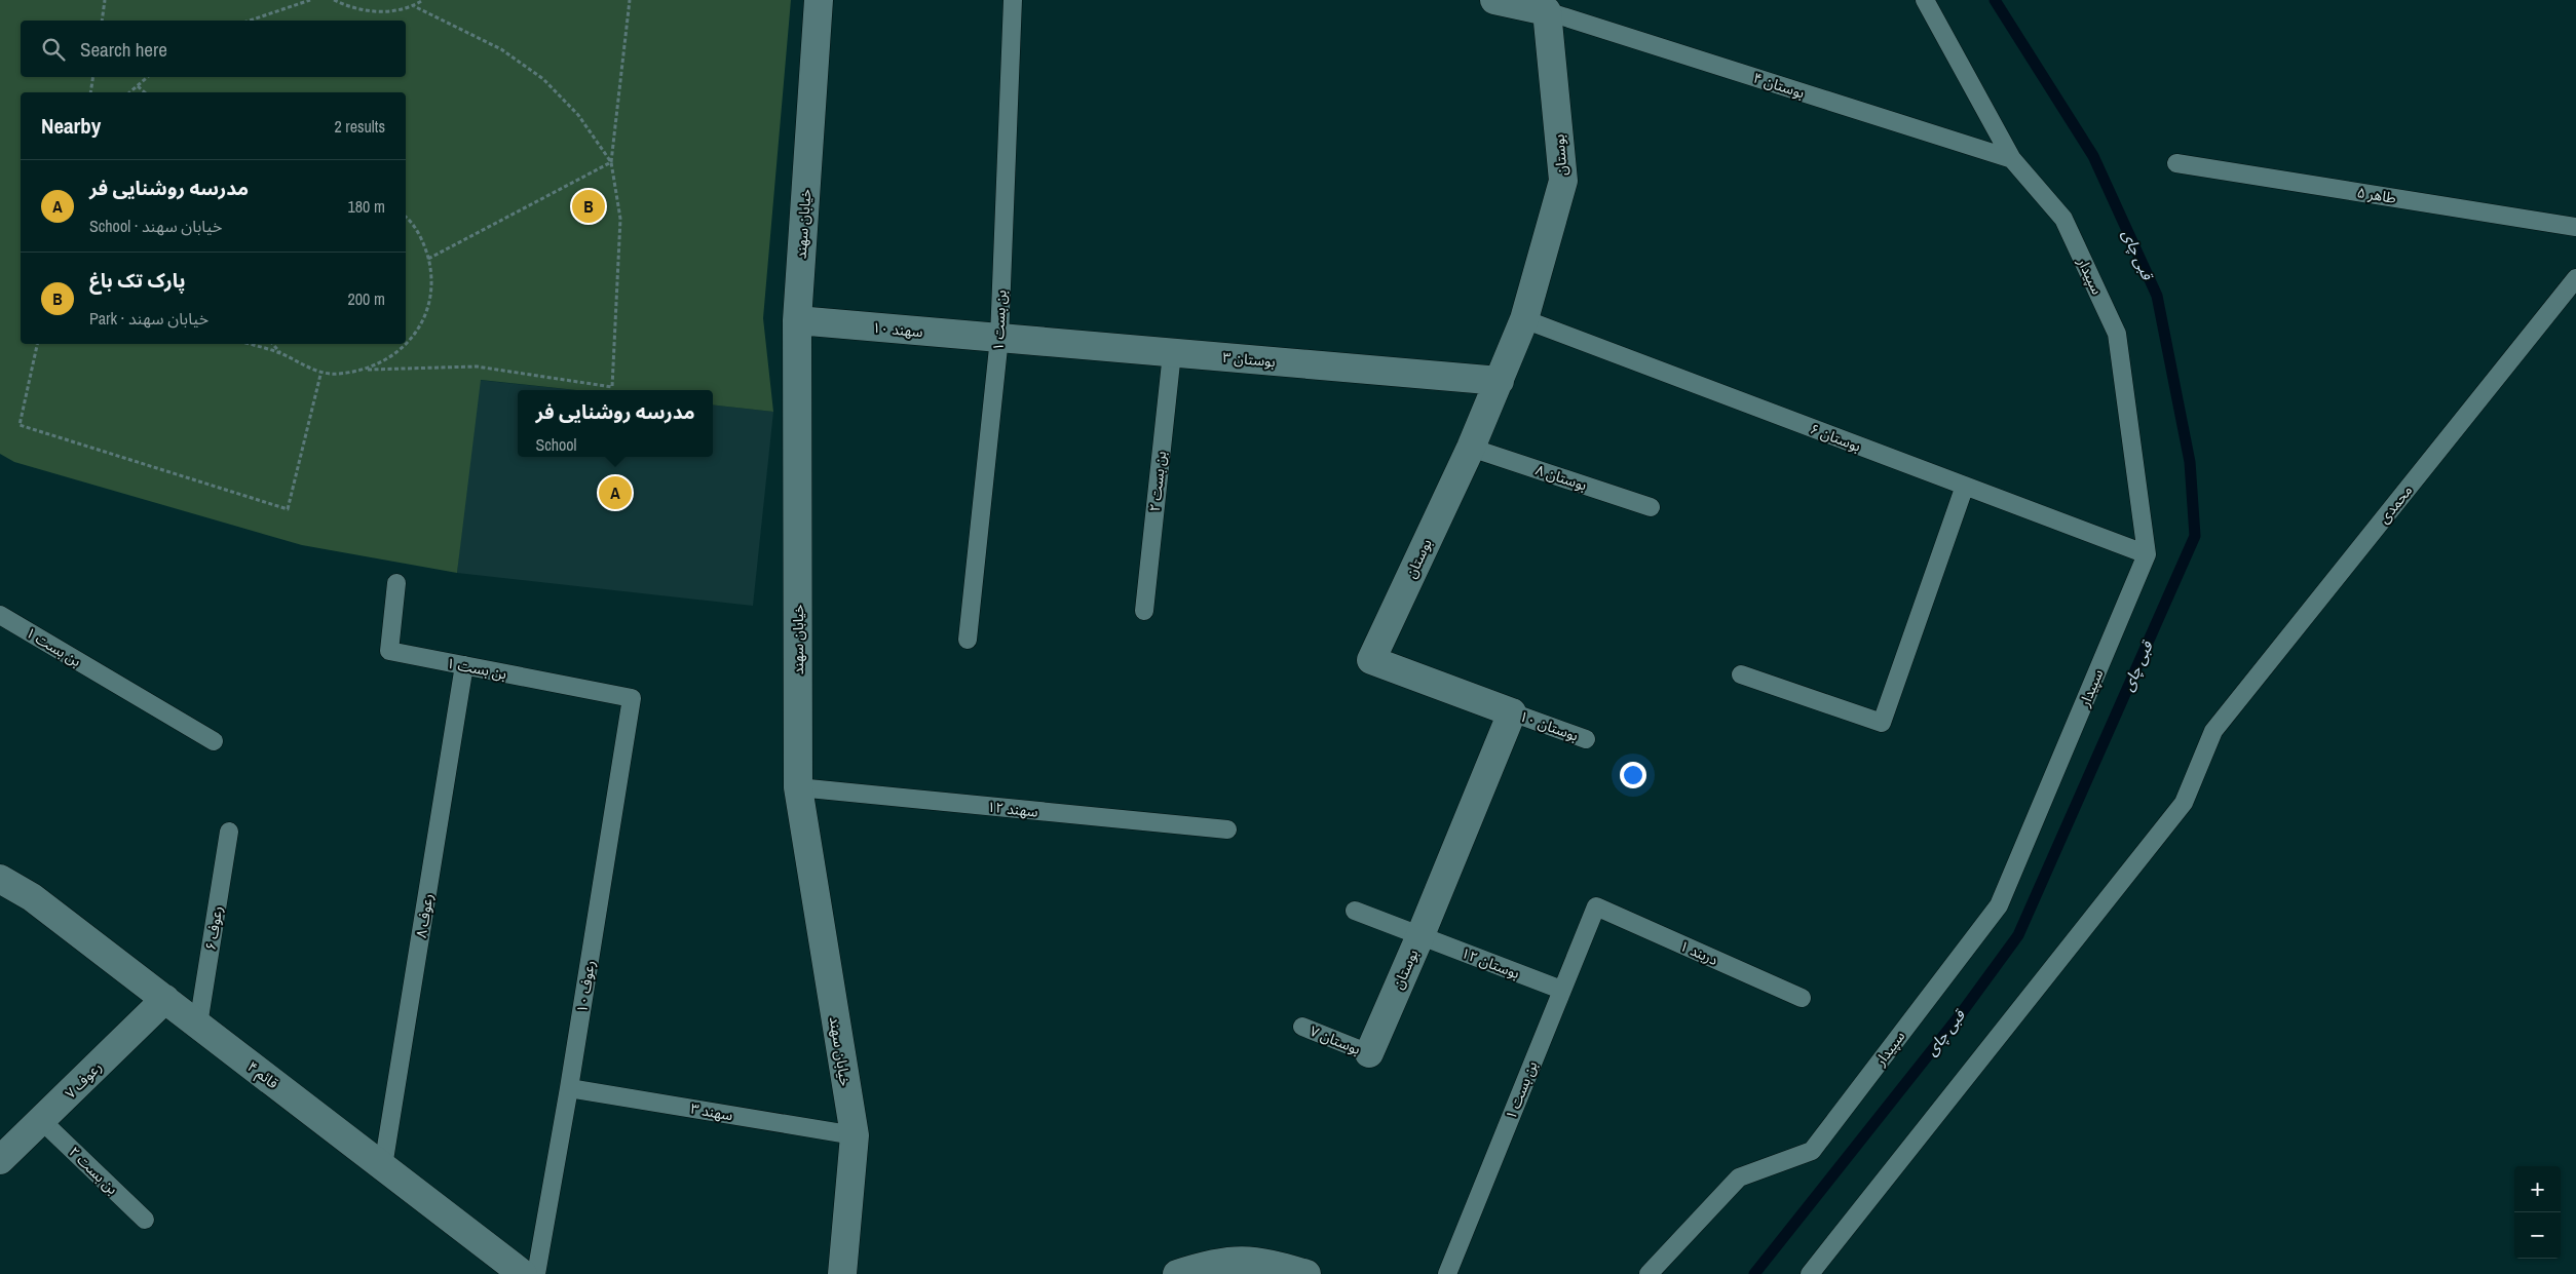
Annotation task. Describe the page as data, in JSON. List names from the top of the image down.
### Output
{
  "streets": {
    "street": [
      "بوستان",
      "خیابان سهند",
      "سهند ۱۰",
      "بوستان ۳",
      "قائم ۴",
      "رعوف ۷"
    ],
    "lane": [
      "بوستان ۴",
      "طاهر ۵",
      "سپیدار",
      "بن بست ۱",
      "بوستان ۶",
      "بوستان ۸",
      "بن بست ۲",
      "محمدی",
      "بوستان ۱۰",
      "سهند ۱۲",
      "رعوف ۸",
      "رعوف ۶",
      "دربند ۱",
      "بوستان ۱۲",
      "رعوف ۱۰",
      "بوستان ۷",
      "سهند ۳"
    ]
  },
  "crossings": [
    ["بوستان ۴", "بوستان"],
    ["بوستان ۴", "سپیدار"],
    ["بوستان", "بوستان ۳"],
    ["بوستان", "بوستان ۶"],
    ["بوستان", "بوستان ۸"],
    ["بوستان", "بوستان ۱۰"],
    ["بوستان", "بوستان ۱۲"],
    ["بوستان", "بوستان ۷"],
    ["خیابان سهند", "سهند ۱۰"],
    ["خیابان سهند", "سهند ۱۲"],
    ["خیابان سهند", "سهند ۳"],
    ["سپیدار", "بوستان ۶"],
    ["بن بست ۱", "سهند ۱۰"],
    ["بن بست ۱", "بوستان ۳"],
    ["بن بست ۱", "رعوف ۸"],
    ["بن بست ۱", "دربند ۱"],
    ["بن بست ۱", "بوستان ۱۲"],
    ["بن بست ۱", "رعوف ۱۰"],
    ["سهند ۱۰", "بوستان ۳"],
    ["بوستان ۳", "بن بست ۲"],
    ["بن بست ۲", "رعوف ۷"],
    ["رعوف ۸", "قائم ۴"],
    ["رعوف ۶", "قائم ۴"],
    ["رعوف ۱۰", "سهند ۳"],
    ["قائم ۴", "رعوف ۷"]
  ],
  "water": ["قبی چای"],
  "page": {
    "search": "Search here",
    "heading": ["Nearby", "2 results"],
    "list": [
      {
        "mark": "A",
        "name": "مدرسه روشنایی فر",
        "note": "School · خیابان سهند",
        "value": "180 m"
      },
      {
        "mark": "B",
        "name": "پارک تک باغ",
        "note": "Park · خیابان سهند",
        "value": "200 m"
      }
    ],
    "pins": ["B", "A"],
    "popup": ["مدرسه روشنایی فر", "School"],
    "map_buttons": ["+", "−"]
  }
}
